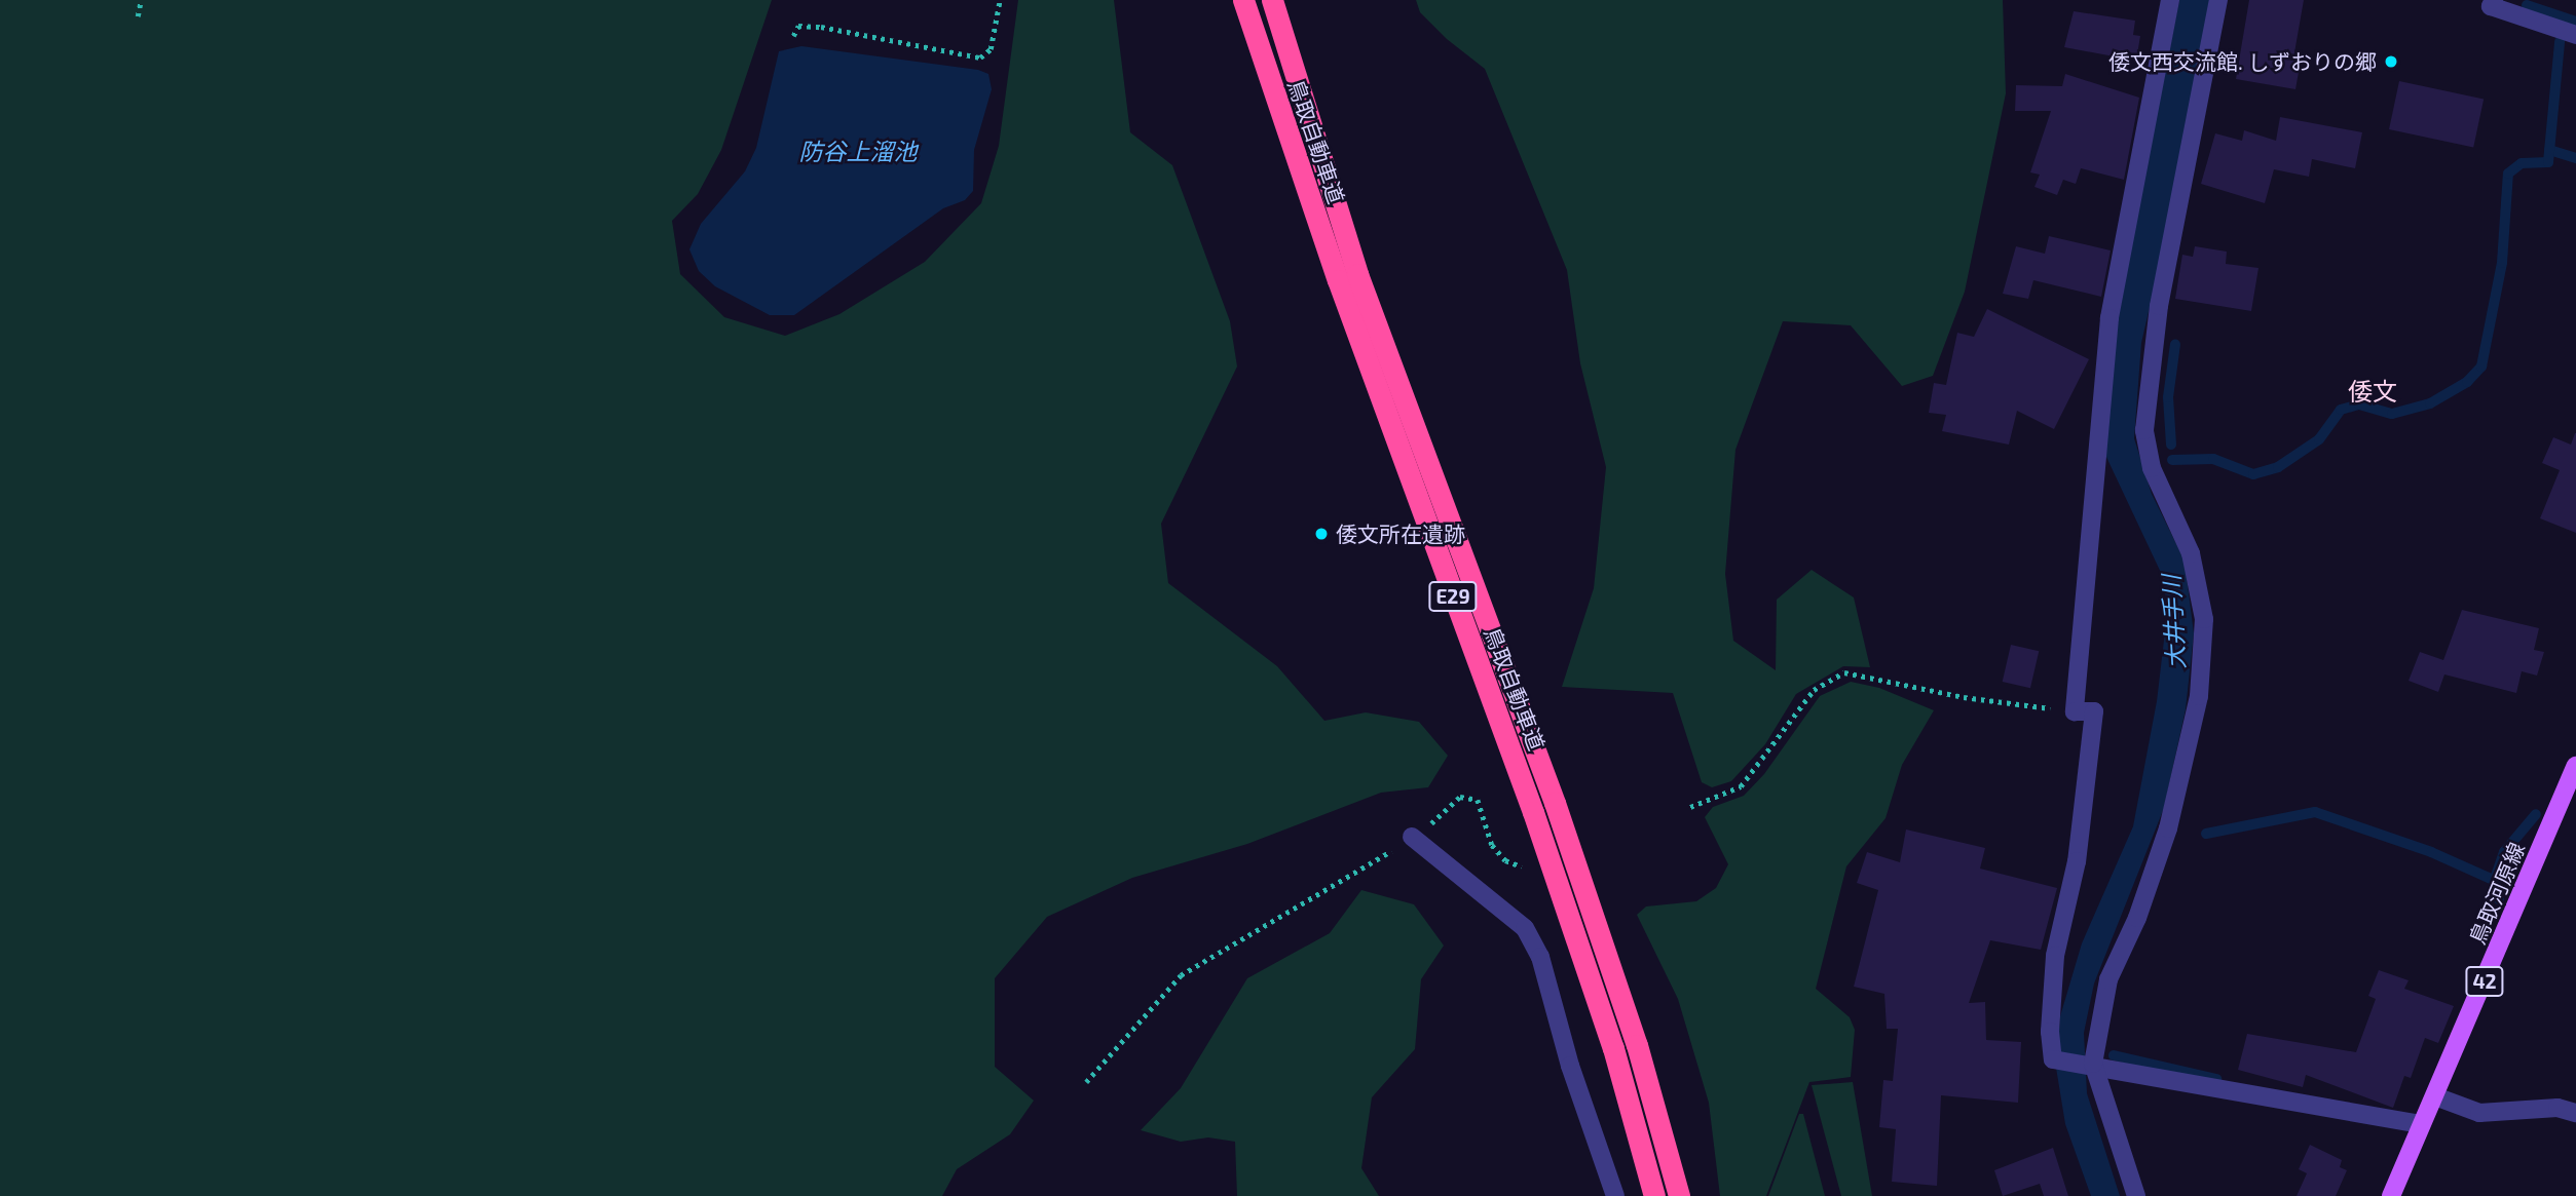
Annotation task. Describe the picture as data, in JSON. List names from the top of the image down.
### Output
{
  "streets": {
    "highway": ["鳥取自動車道", "E29"],
    "main road": ["鳥取河原線", "42"]
  },
  "districts": ["倭文"],
  "water": ["防谷上溜池", "大井手川"],
  "places": ["倭文西交流館. しずおりの郷", "倭文所在遺跡"]
}
